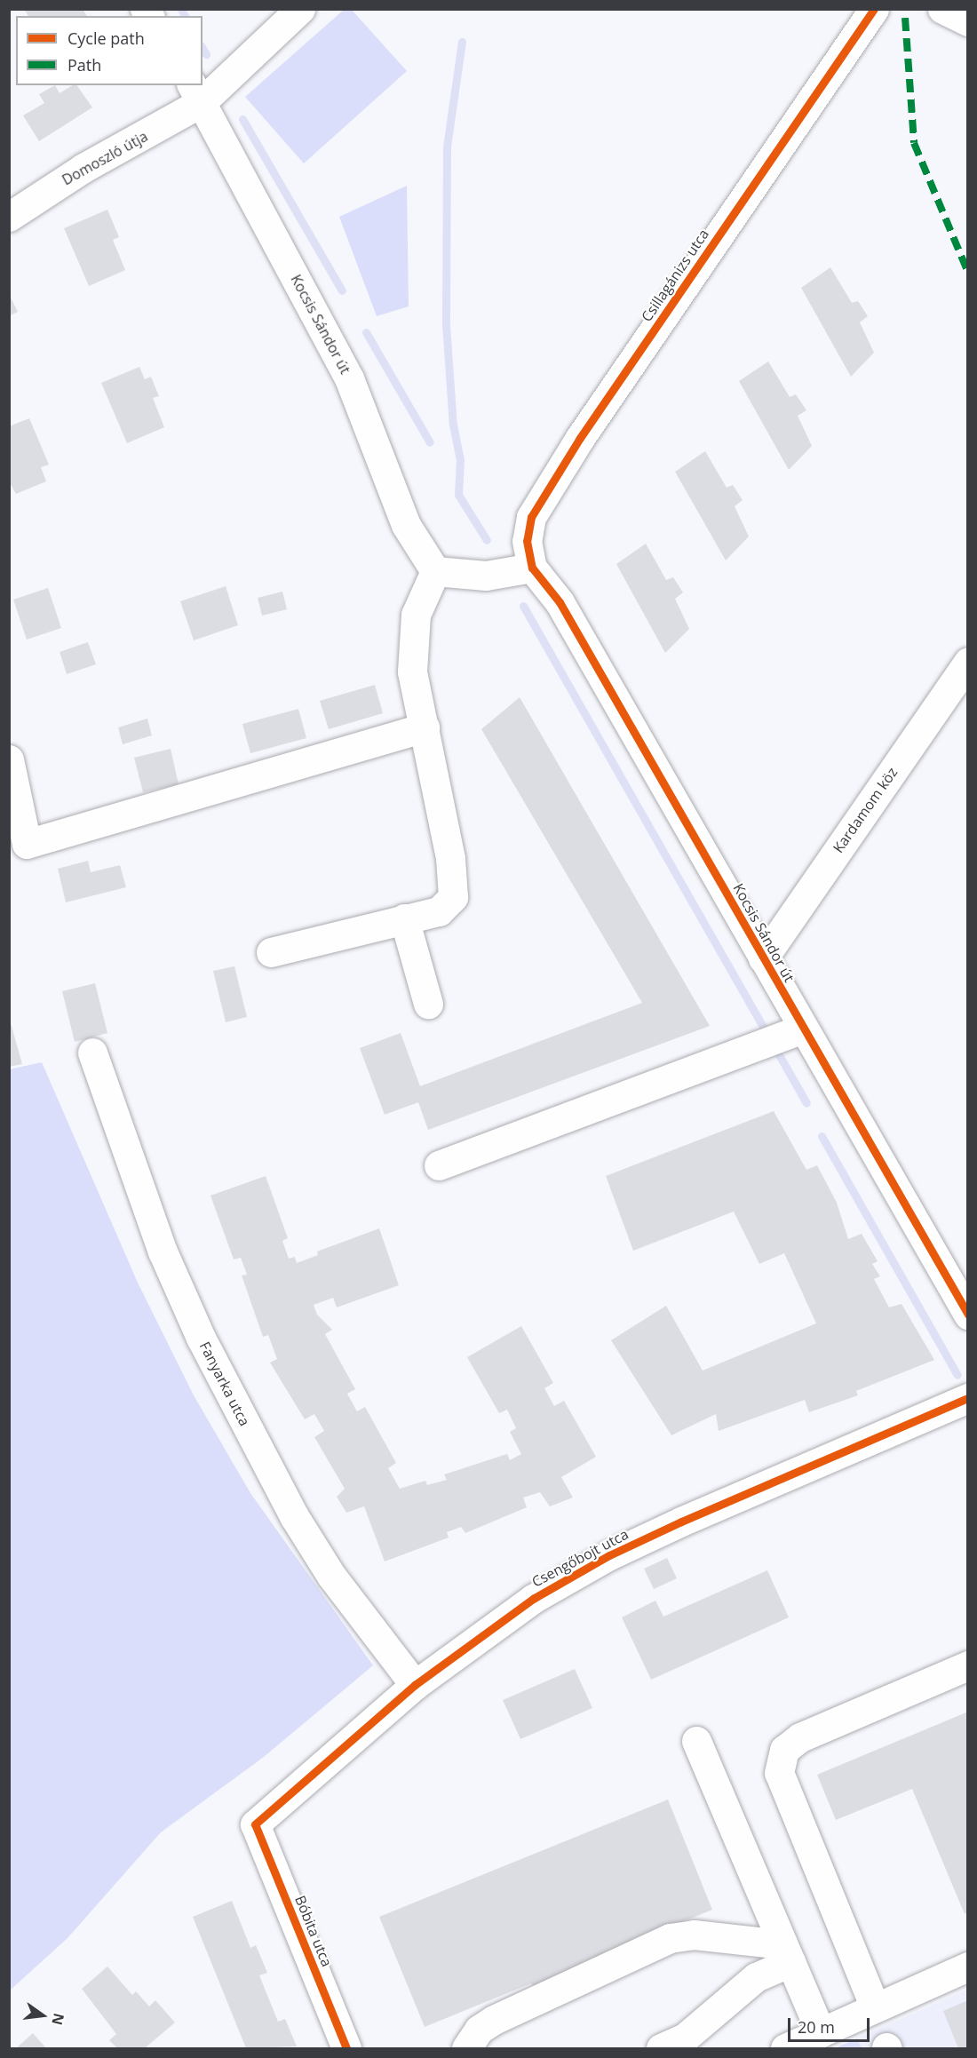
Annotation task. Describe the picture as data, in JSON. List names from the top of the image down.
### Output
{
  "streets": {
    "street": [
      "Domoszló útja",
      "Csillagánizs utca",
      "Kocsis Sándor út",
      "Kardamom köz",
      "Fanyarka utca",
      "Csengőbojt utca",
      "Bóbita utca"
    ]
  },
  "crossings": [
    ["Domoszló útja", "Kocsis Sándor út"],
    ["Csillagánizs utca", "Kocsis Sándor út"],
    ["Kocsis Sándor út", "Kardamom köz"],
    ["Fanyarka utca", "Csengőbojt utca"],
    ["Csengőbojt utca", "Bóbita utca"]
  ],
  "legend": ["Cycle path", "Path"],
  "scale_bar": "20 m",
  "north": "right"
}
